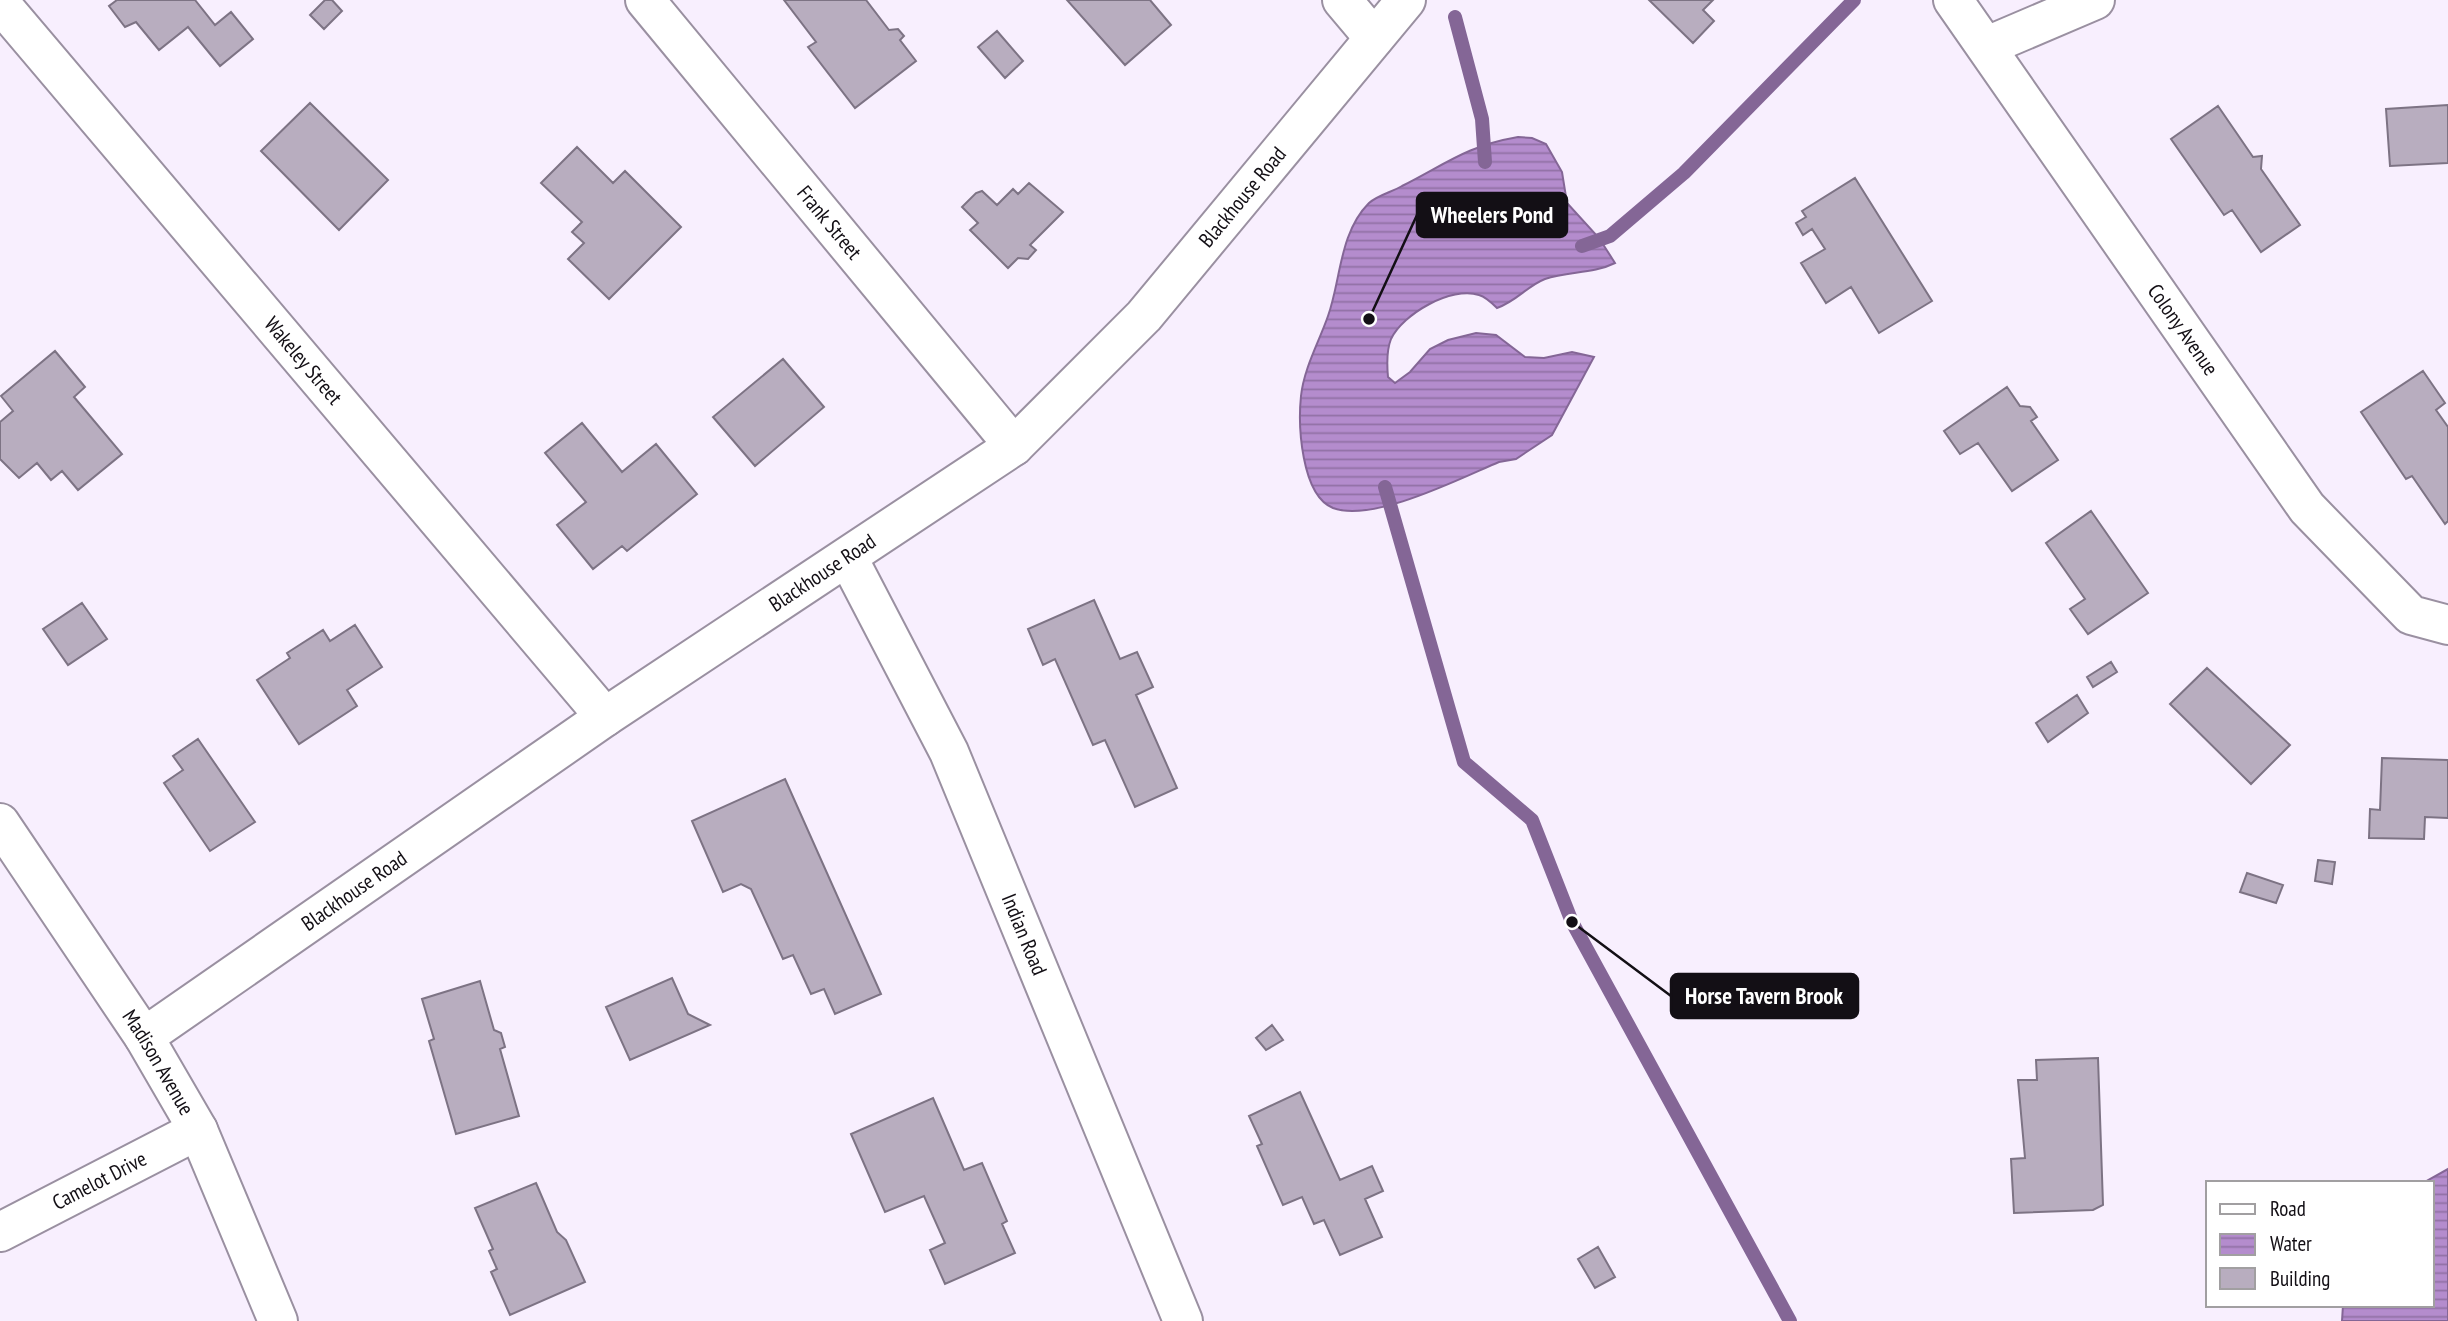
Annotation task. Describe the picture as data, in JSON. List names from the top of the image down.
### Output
{
  "streets": {
    "street": [
      "Blackhouse Road",
      "Frank Street",
      "Colony Avenue",
      "Wakeley Street",
      "Indian Road",
      "Madison Avenue",
      "Camelot Drive"
    ]
  },
  "crossings": [
    ["Blackhouse Road", "Frank Street"],
    ["Blackhouse Road", "Wakeley Street"],
    ["Blackhouse Road", "Indian Road"],
    ["Blackhouse Road", "Madison Avenue"],
    ["Madison Avenue", "Camelot Drive"]
  ],
  "places": ["Wheelers Pond", "Horse Tavern Brook"],
  "legend": ["Road", "Water", "Building"]
}
